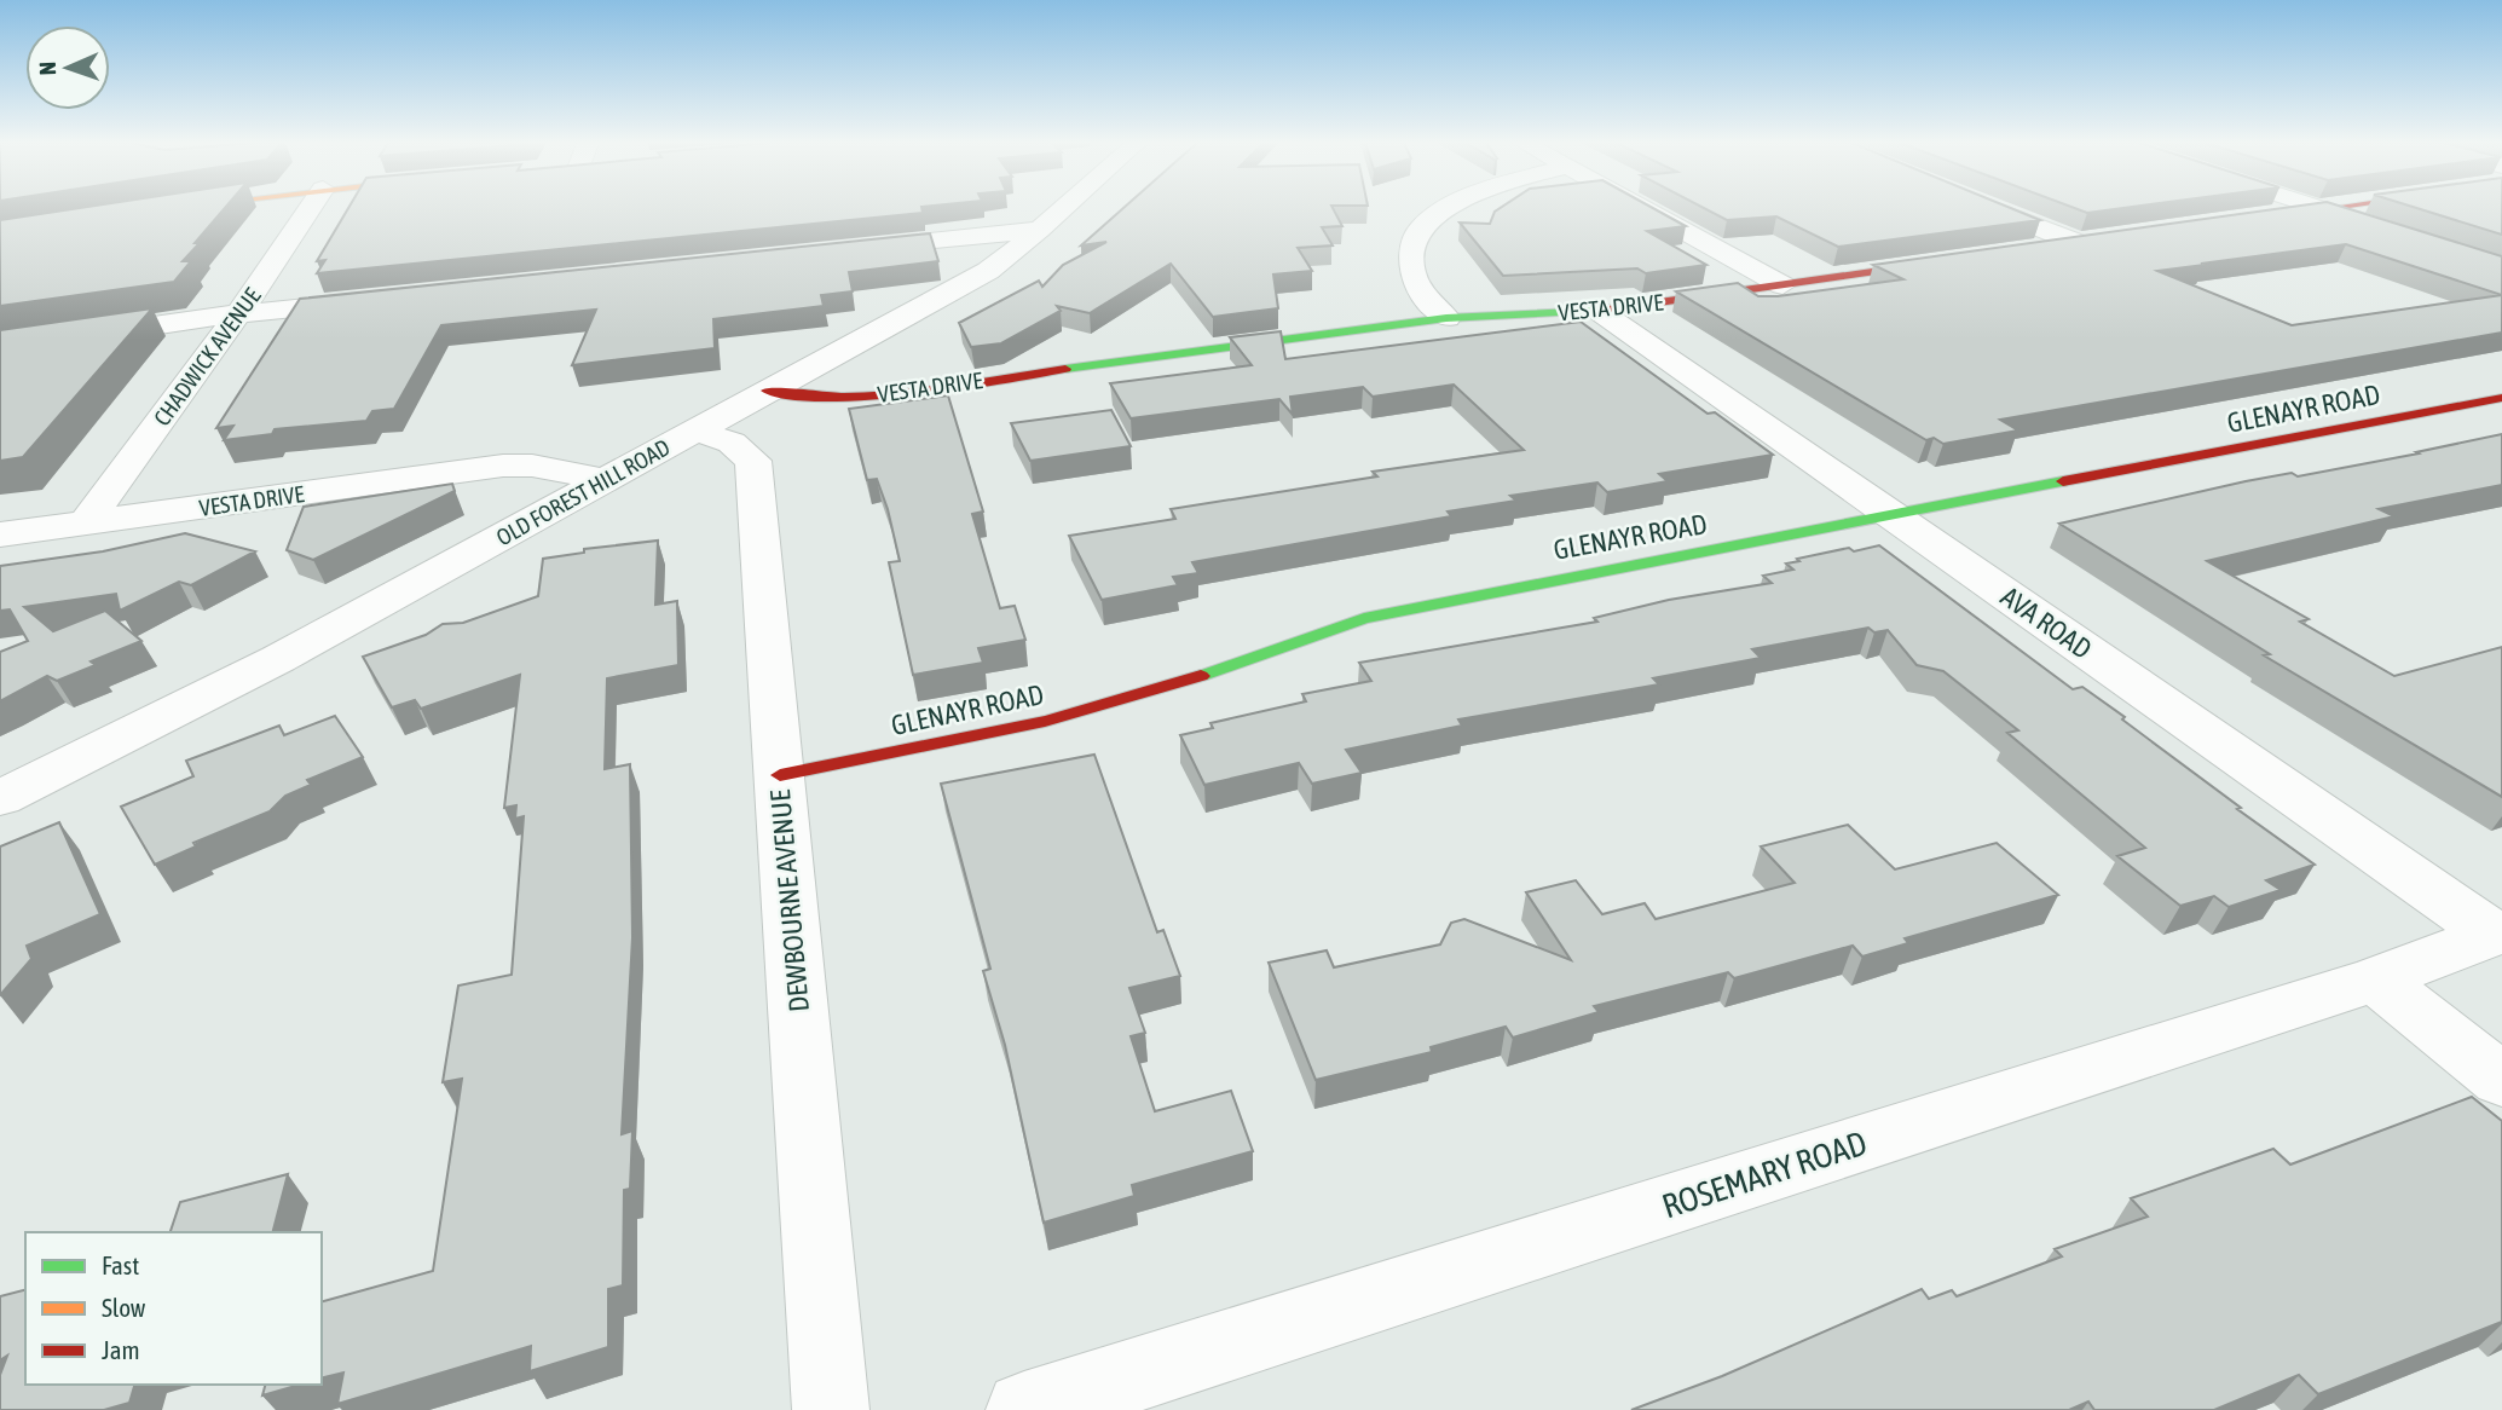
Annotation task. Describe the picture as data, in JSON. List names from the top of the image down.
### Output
{
  "streets": {
    "street": [
      "VESTA DRIVE",
      "CHADWICK AVENUE",
      "GLENAYR ROAD",
      "OLD FOREST HILL ROAD",
      "AVA ROAD",
      "DEWBOURNE AVENUE",
      "ROSEMARY ROAD"
    ]
  },
  "crossings": [
    ["VESTA DRIVE", "CHADWICK AVENUE"],
    ["VESTA DRIVE", "OLD FOREST HILL ROAD"],
    ["VESTA DRIVE", "AVA ROAD"],
    ["GLENAYR ROAD", "AVA ROAD"],
    ["GLENAYR ROAD", "DEWBOURNE AVENUE"],
    ["OLD FOREST HILL ROAD", "DEWBOURNE AVENUE"],
    ["AVA ROAD", "ROSEMARY ROAD"]
  ],
  "legend": ["Fast", "Slow", "Jam"],
  "north": "left"
}
